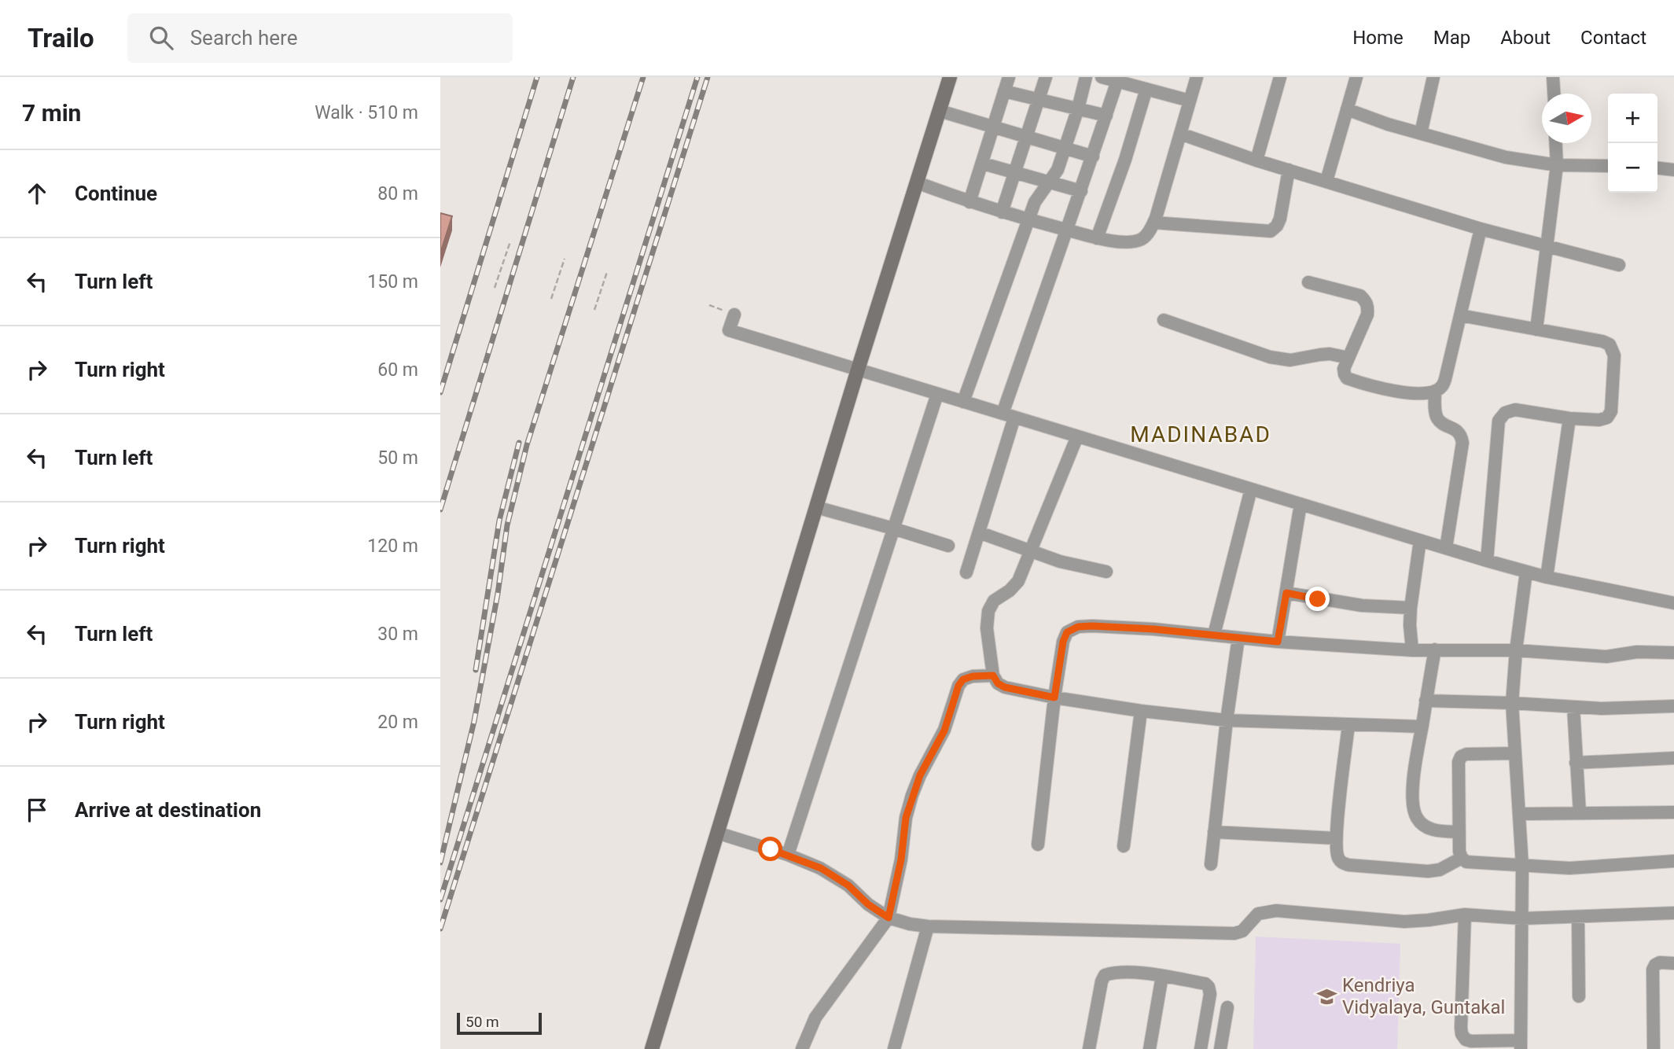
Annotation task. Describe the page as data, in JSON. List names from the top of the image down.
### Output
{
  "districts": ["MADINABAD"],
  "places": {
    "school or university": ["Kendriya Vidyalaya, Guntakal"]
  },
  "scale_bar": "50 m",
  "north": "right",
  "page": {
    "header": "Trailo",
    "search": "Search here",
    "nav": [
      "Home",
      "Map",
      "About",
      "Contact"
    ],
    "heading": ["7 min", "Walk · 510 m"],
    "map_buttons": ["+", "−"],
    "list": [
      ["Continue", "80 m"],
      ["Turn left", "150 m"],
      ["Turn right", "60 m"],
      ["Turn left", "50 m"],
      ["Turn right", "120 m"],
      ["Turn left", "30 m"],
      ["Turn right", "20 m"],
      "Arrive at destination"
    ],
    "scale": "50 m"
  }
}
